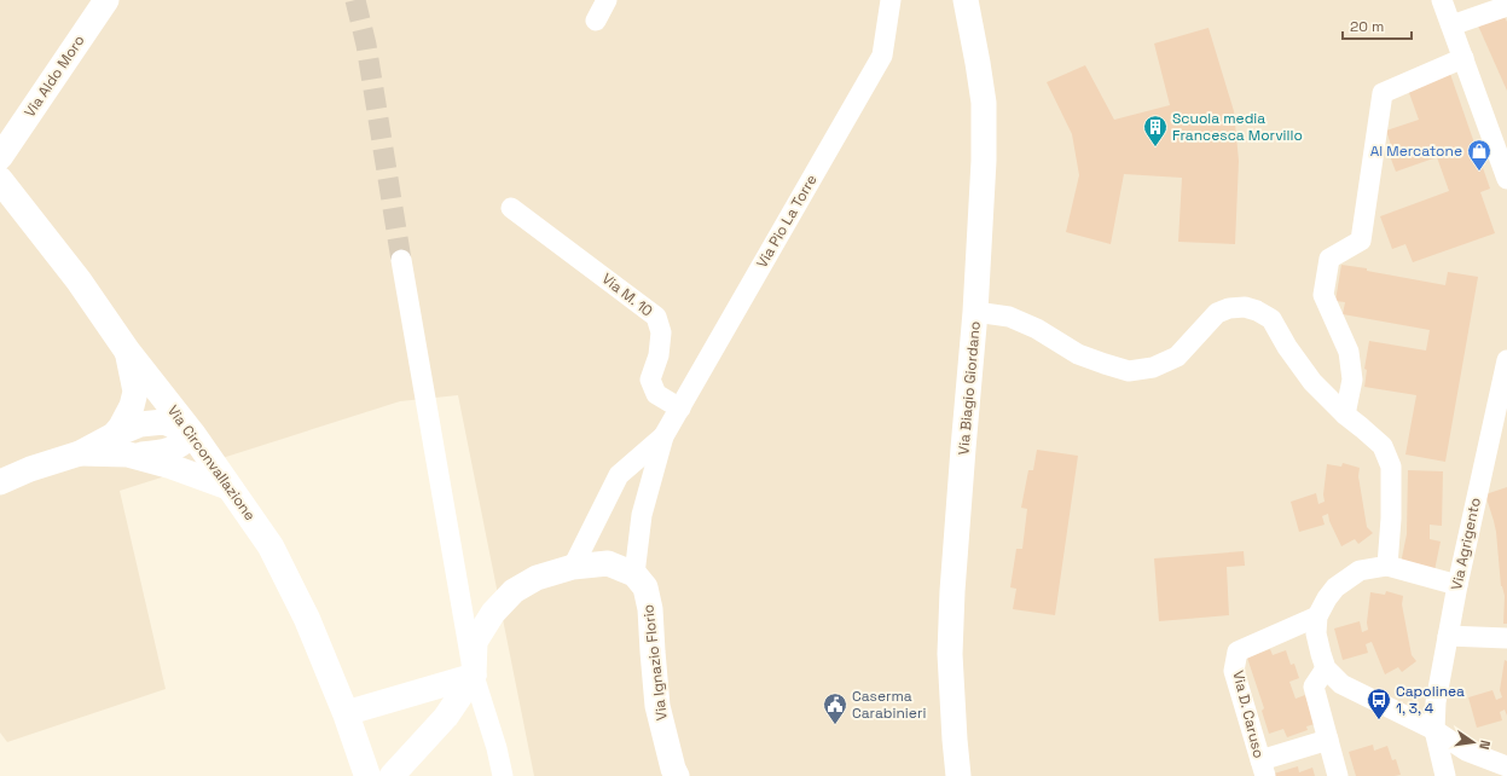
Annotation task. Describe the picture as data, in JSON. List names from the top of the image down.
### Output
{
  "streets": {
    "main road": ["Via Circonvallazione"],
    "street": [
      "Via Aldo Moro",
      "Via Pio La Torre",
      "Via M. 10",
      "Via Biagio Giordano",
      "Via Agrigento",
      "Via Ignazio Florio",
      "Via D. Caruso"
    ]
  },
  "crossings": [
    ["Via Pio La Torre", "Via M. 10"]
  ],
  "places": {
    "building": ["Scuola media Francesca Morvillo"],
    "shop": ["Al Mercatone"],
    "bus stop": ["Capolinea 1, 3, 4"],
    "public building": ["Caserma Carabinieri"]
  },
  "scale_bar": "20 m",
  "north": "right"
}
